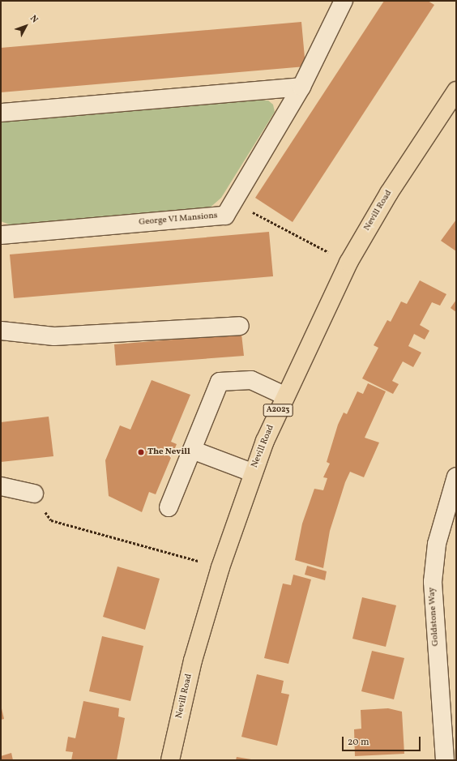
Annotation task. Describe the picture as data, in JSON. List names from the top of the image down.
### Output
{
  "streets": {
    "main road": ["Nevill Road", "A2023"],
    "street": ["George VI Mansions", "Goldstone Way"]
  },
  "places": ["The Nevill"],
  "scale_bar": "20 m",
  "north": "top right"
}
